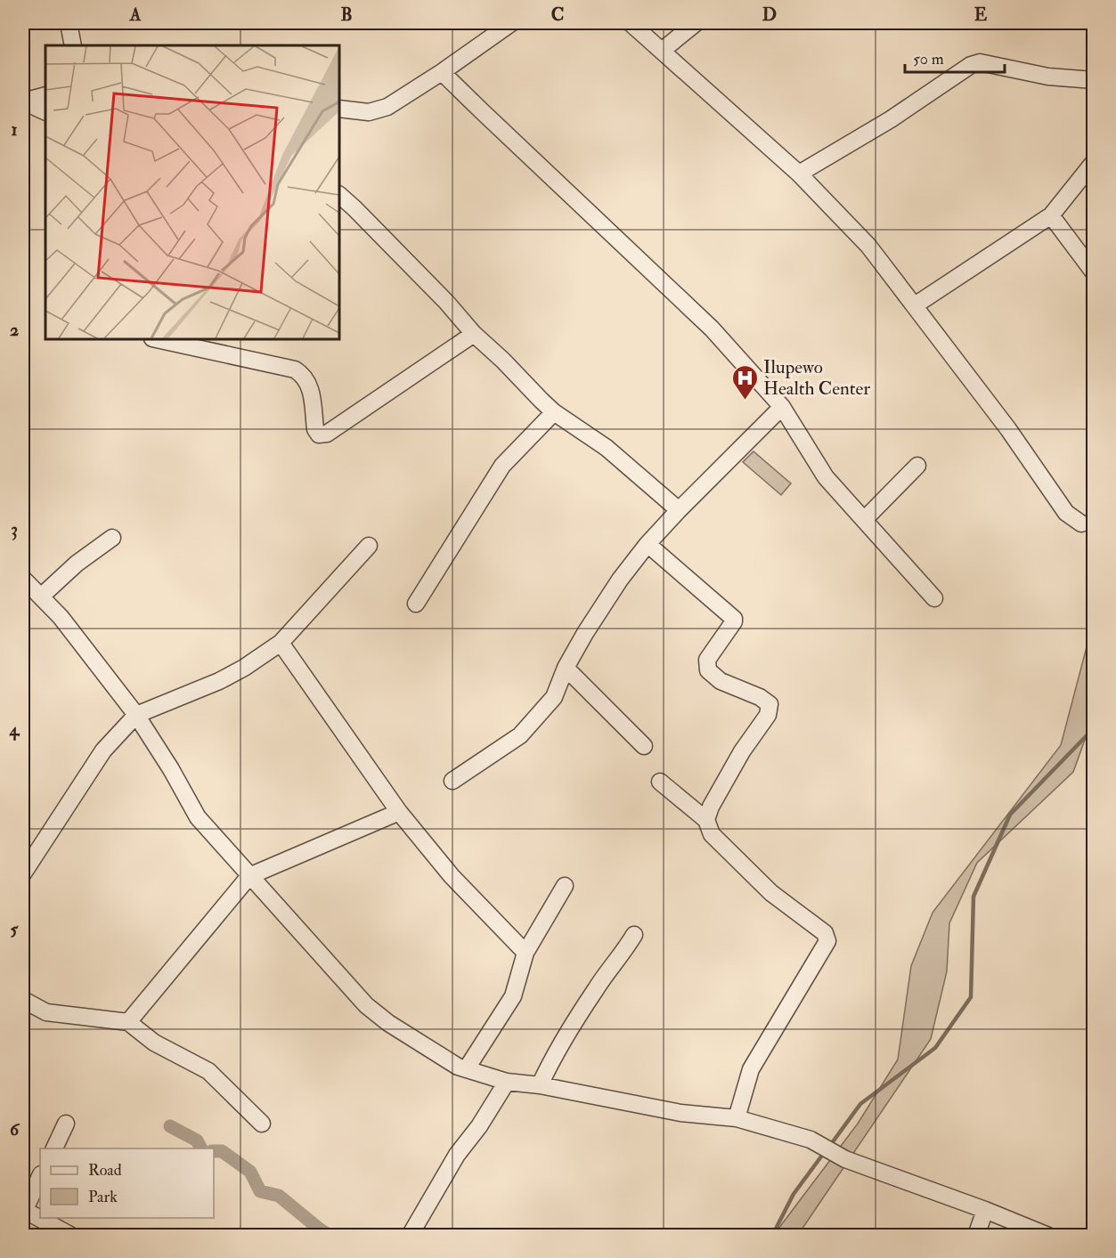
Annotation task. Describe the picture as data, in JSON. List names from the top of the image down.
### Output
{
  "places": {
    "hospital": ["Ilupewo Health Center"]
  },
  "legend": ["Road", "Park"],
  "scale_bar": "50 m",
  "grid": {
    "columns": [
      "A",
      "B",
      "C",
      "D",
      "E"
    ],
    "rows": [
      "1",
      "2",
      "3",
      "4",
      "5",
      "6"
    ]
  }
}
